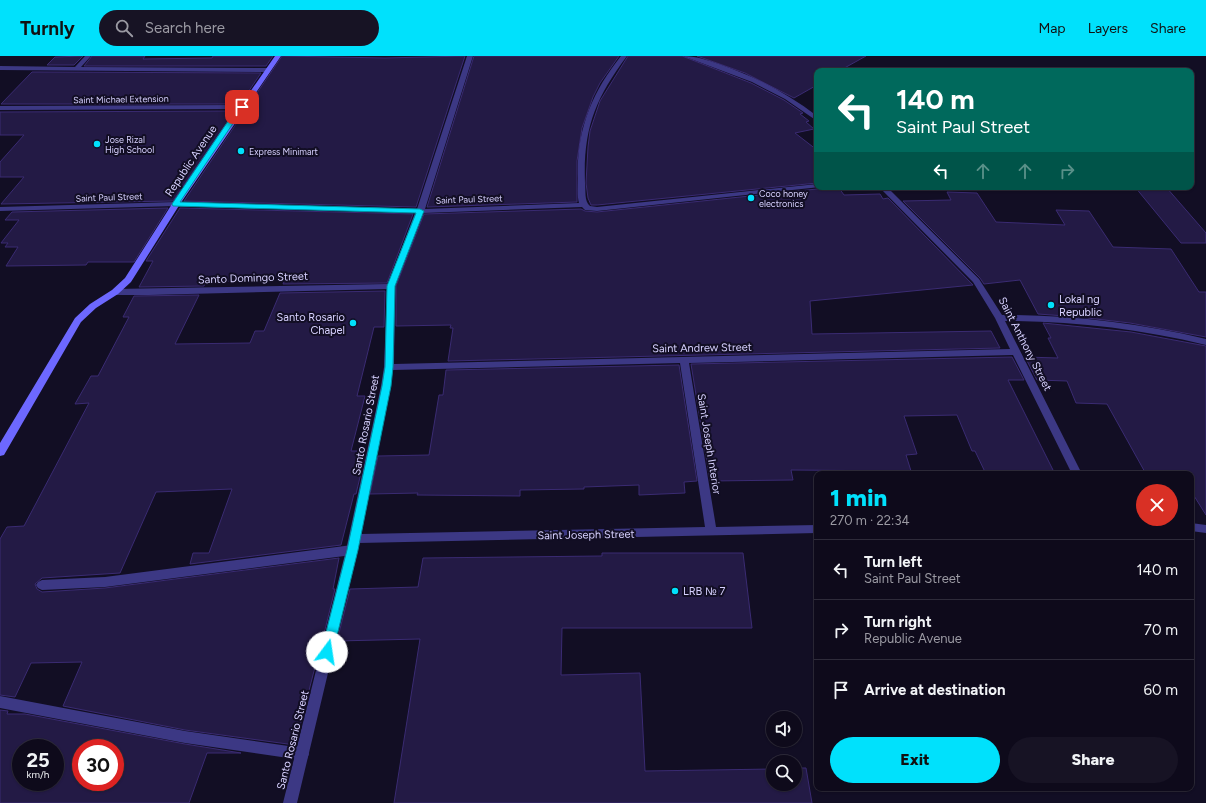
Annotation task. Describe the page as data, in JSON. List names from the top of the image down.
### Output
{
  "streets": {
    "main road": ["Republic Avenue"],
    "street": [
      "Saint Michael Extension",
      "Saint Paul Street",
      "Santo Domingo Street",
      "Saint Anthony Street",
      "Saint Andrew Street",
      "Santo Rosario Street",
      "Saint Joseph Interior",
      "Saint Joseph Street"
    ]
  },
  "crossings": [
    ["Saint Michael Extension", "Republic Avenue"],
    ["Republic Avenue", "Saint Paul Street"],
    ["Republic Avenue", "Santo Domingo Street"],
    ["Saint Paul Street", "Santo Rosario Street"],
    ["Santo Domingo Street", "Santo Rosario Street"],
    ["Saint Anthony Street", "Saint Andrew Street"],
    ["Saint Andrew Street", "Santo Rosario Street"],
    ["Saint Andrew Street", "Saint Joseph Interior"],
    ["Santo Rosario Street", "Saint Joseph Street"],
    ["Saint Joseph Interior", "Saint Joseph Street"]
  ],
  "places": [
    "Jose Rizal High School",
    "Express Minimart",
    "Coco honey electronics",
    "Lokal ng Republic",
    "Santo Rosario Chapel",
    "LRB № 7"
  ],
  "page": {
    "header": "Turnly",
    "search": "Search here",
    "nav": ["Map", "Layers", "Share"],
    "turn": ["140 m", "Saint Paul Street"],
    "heading": ["1 min", "270 m · 22:34"],
    "list": [
      {
        "name": "Turn left",
        "note": "Saint Paul Street",
        "value": "140 m"
      },
      {
        "name": "Turn right",
        "note": "Republic Avenue",
        "value": "70 m"
      },
      {
        "name": "Arrive at destination",
        "value": "60 m"
      }
    ],
    "buttons": ["Exit", "Share"],
    "speed": "25 km/h",
    "limit": "30"
  }
}
